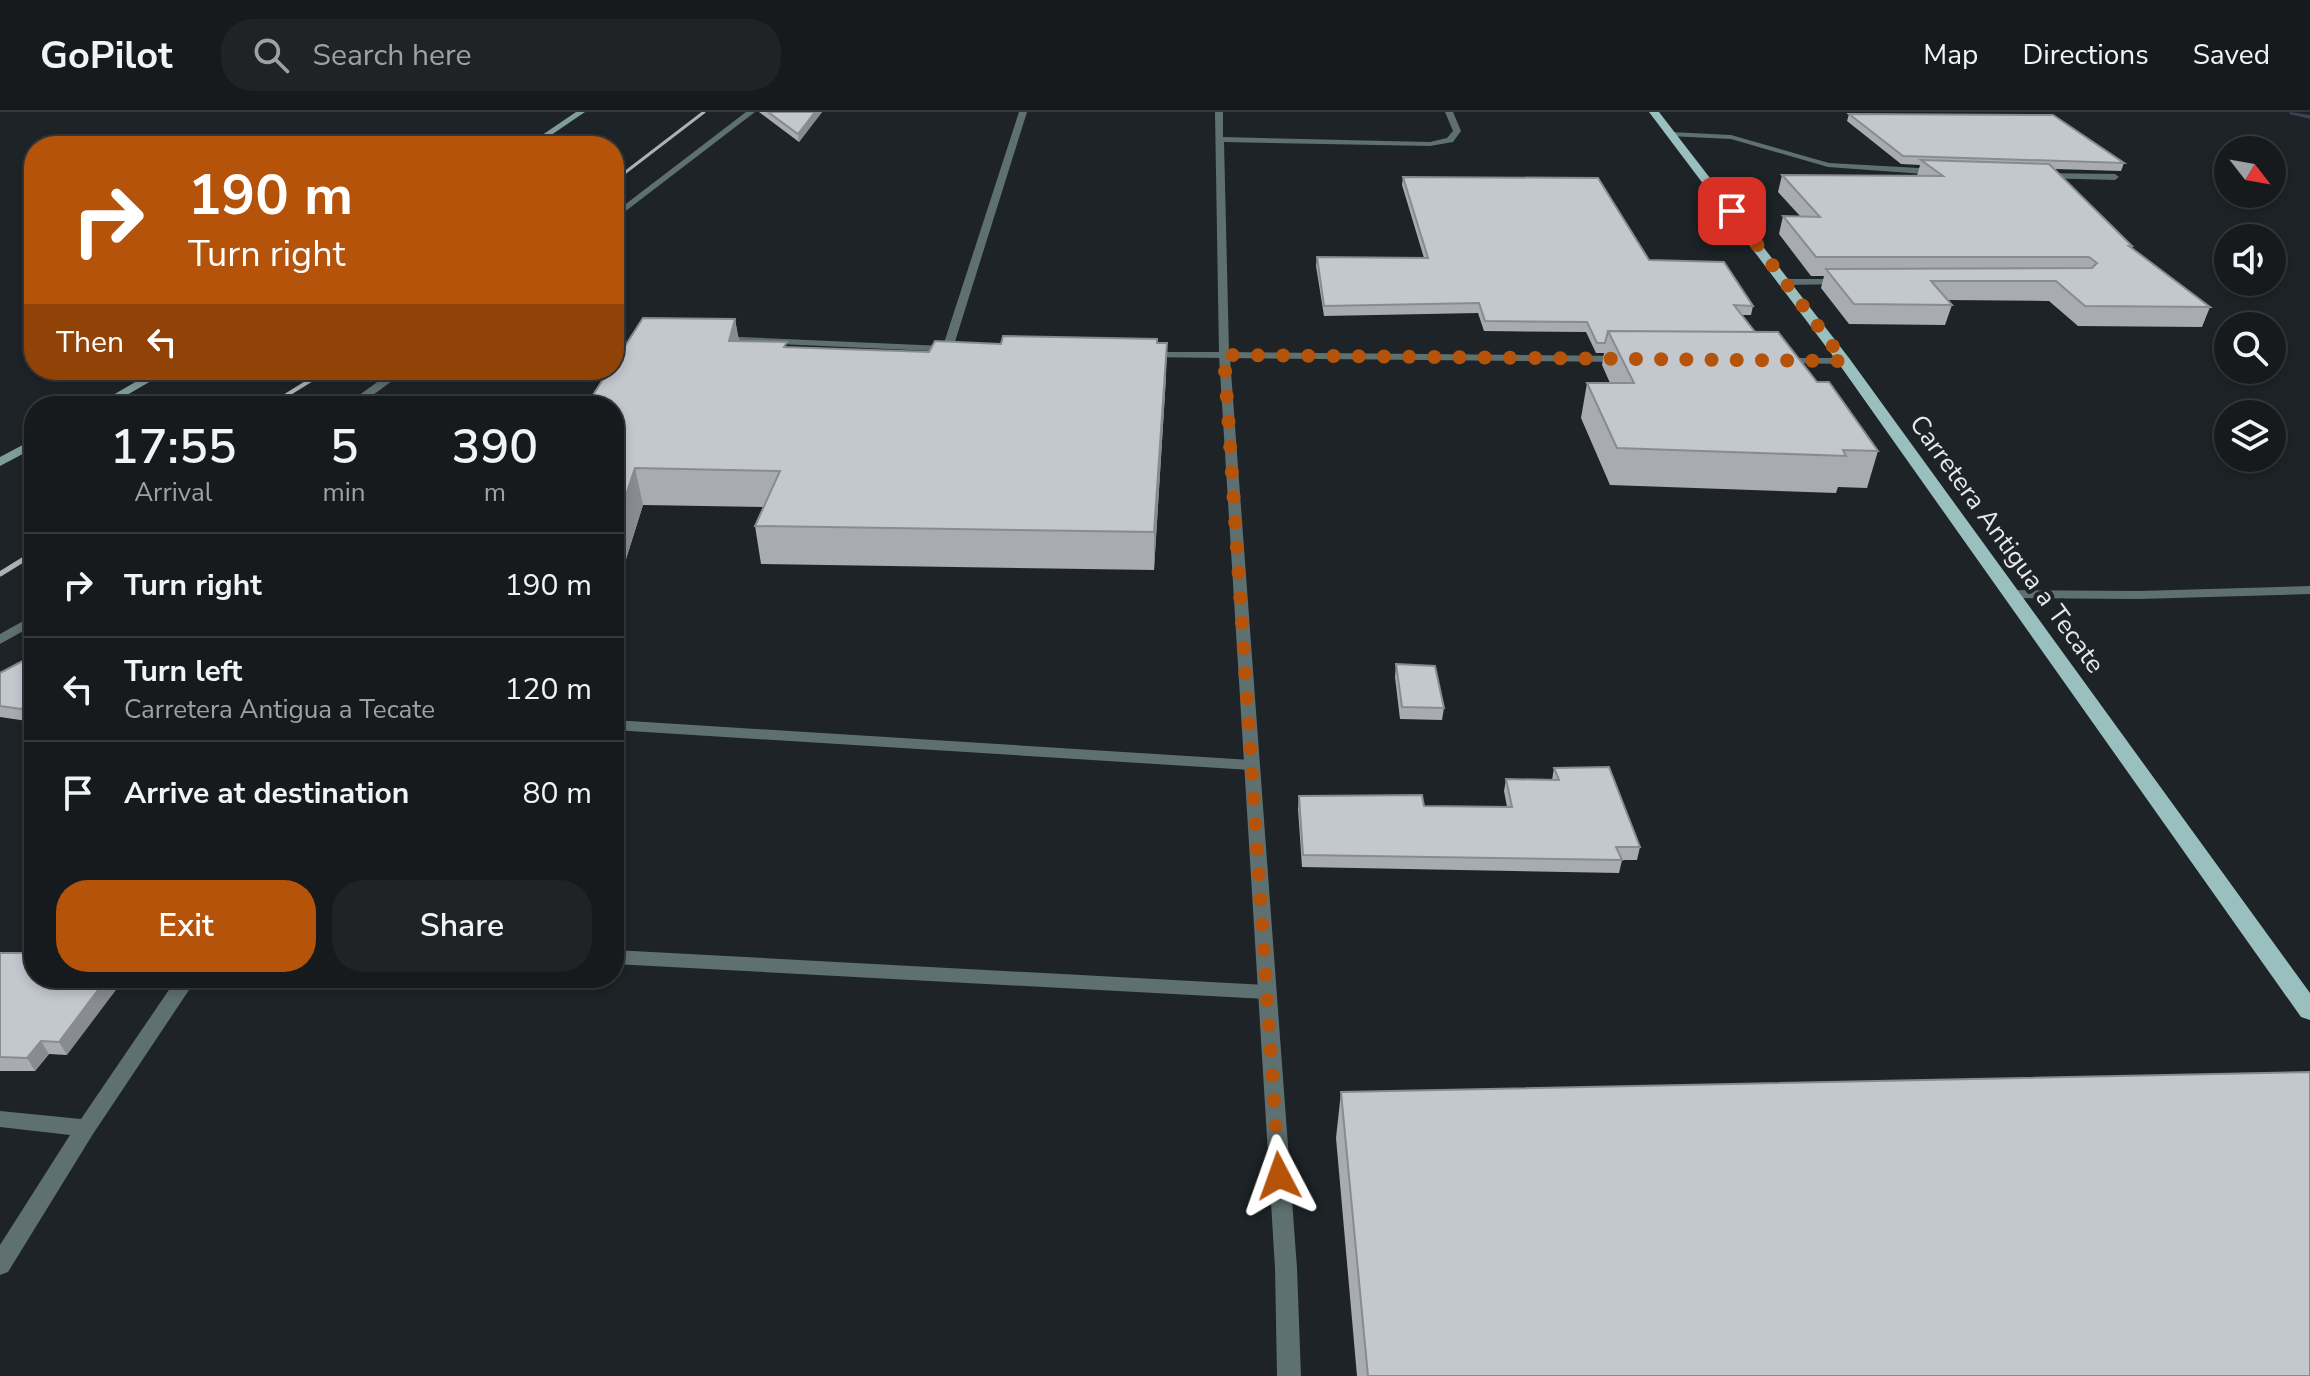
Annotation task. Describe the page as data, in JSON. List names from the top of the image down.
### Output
{
  "streets": {
    "main road": ["Carretera Antigua a Tecate"]
  },
  "north": "bottom right",
  "page": {
    "header": "GoPilot",
    "search": "Search here",
    "nav": ["Map", "Directions", "Saved"],
    "turn": ["190 m", "Turn right"],
    "then": "Then",
    "eta": [
      "17:55",
      "Arrival",
      "5",
      "min",
      "390",
      "m"
    ],
    "list": [
      {
        "name": "Turn right",
        "value": "190 m"
      },
      {
        "name": "Turn left",
        "note": "Carretera Antigua a Tecate",
        "value": "120 m"
      },
      {
        "name": "Arrive at destination",
        "value": "80 m"
      }
    ],
    "buttons": ["Exit", "Share"]
  }
}
